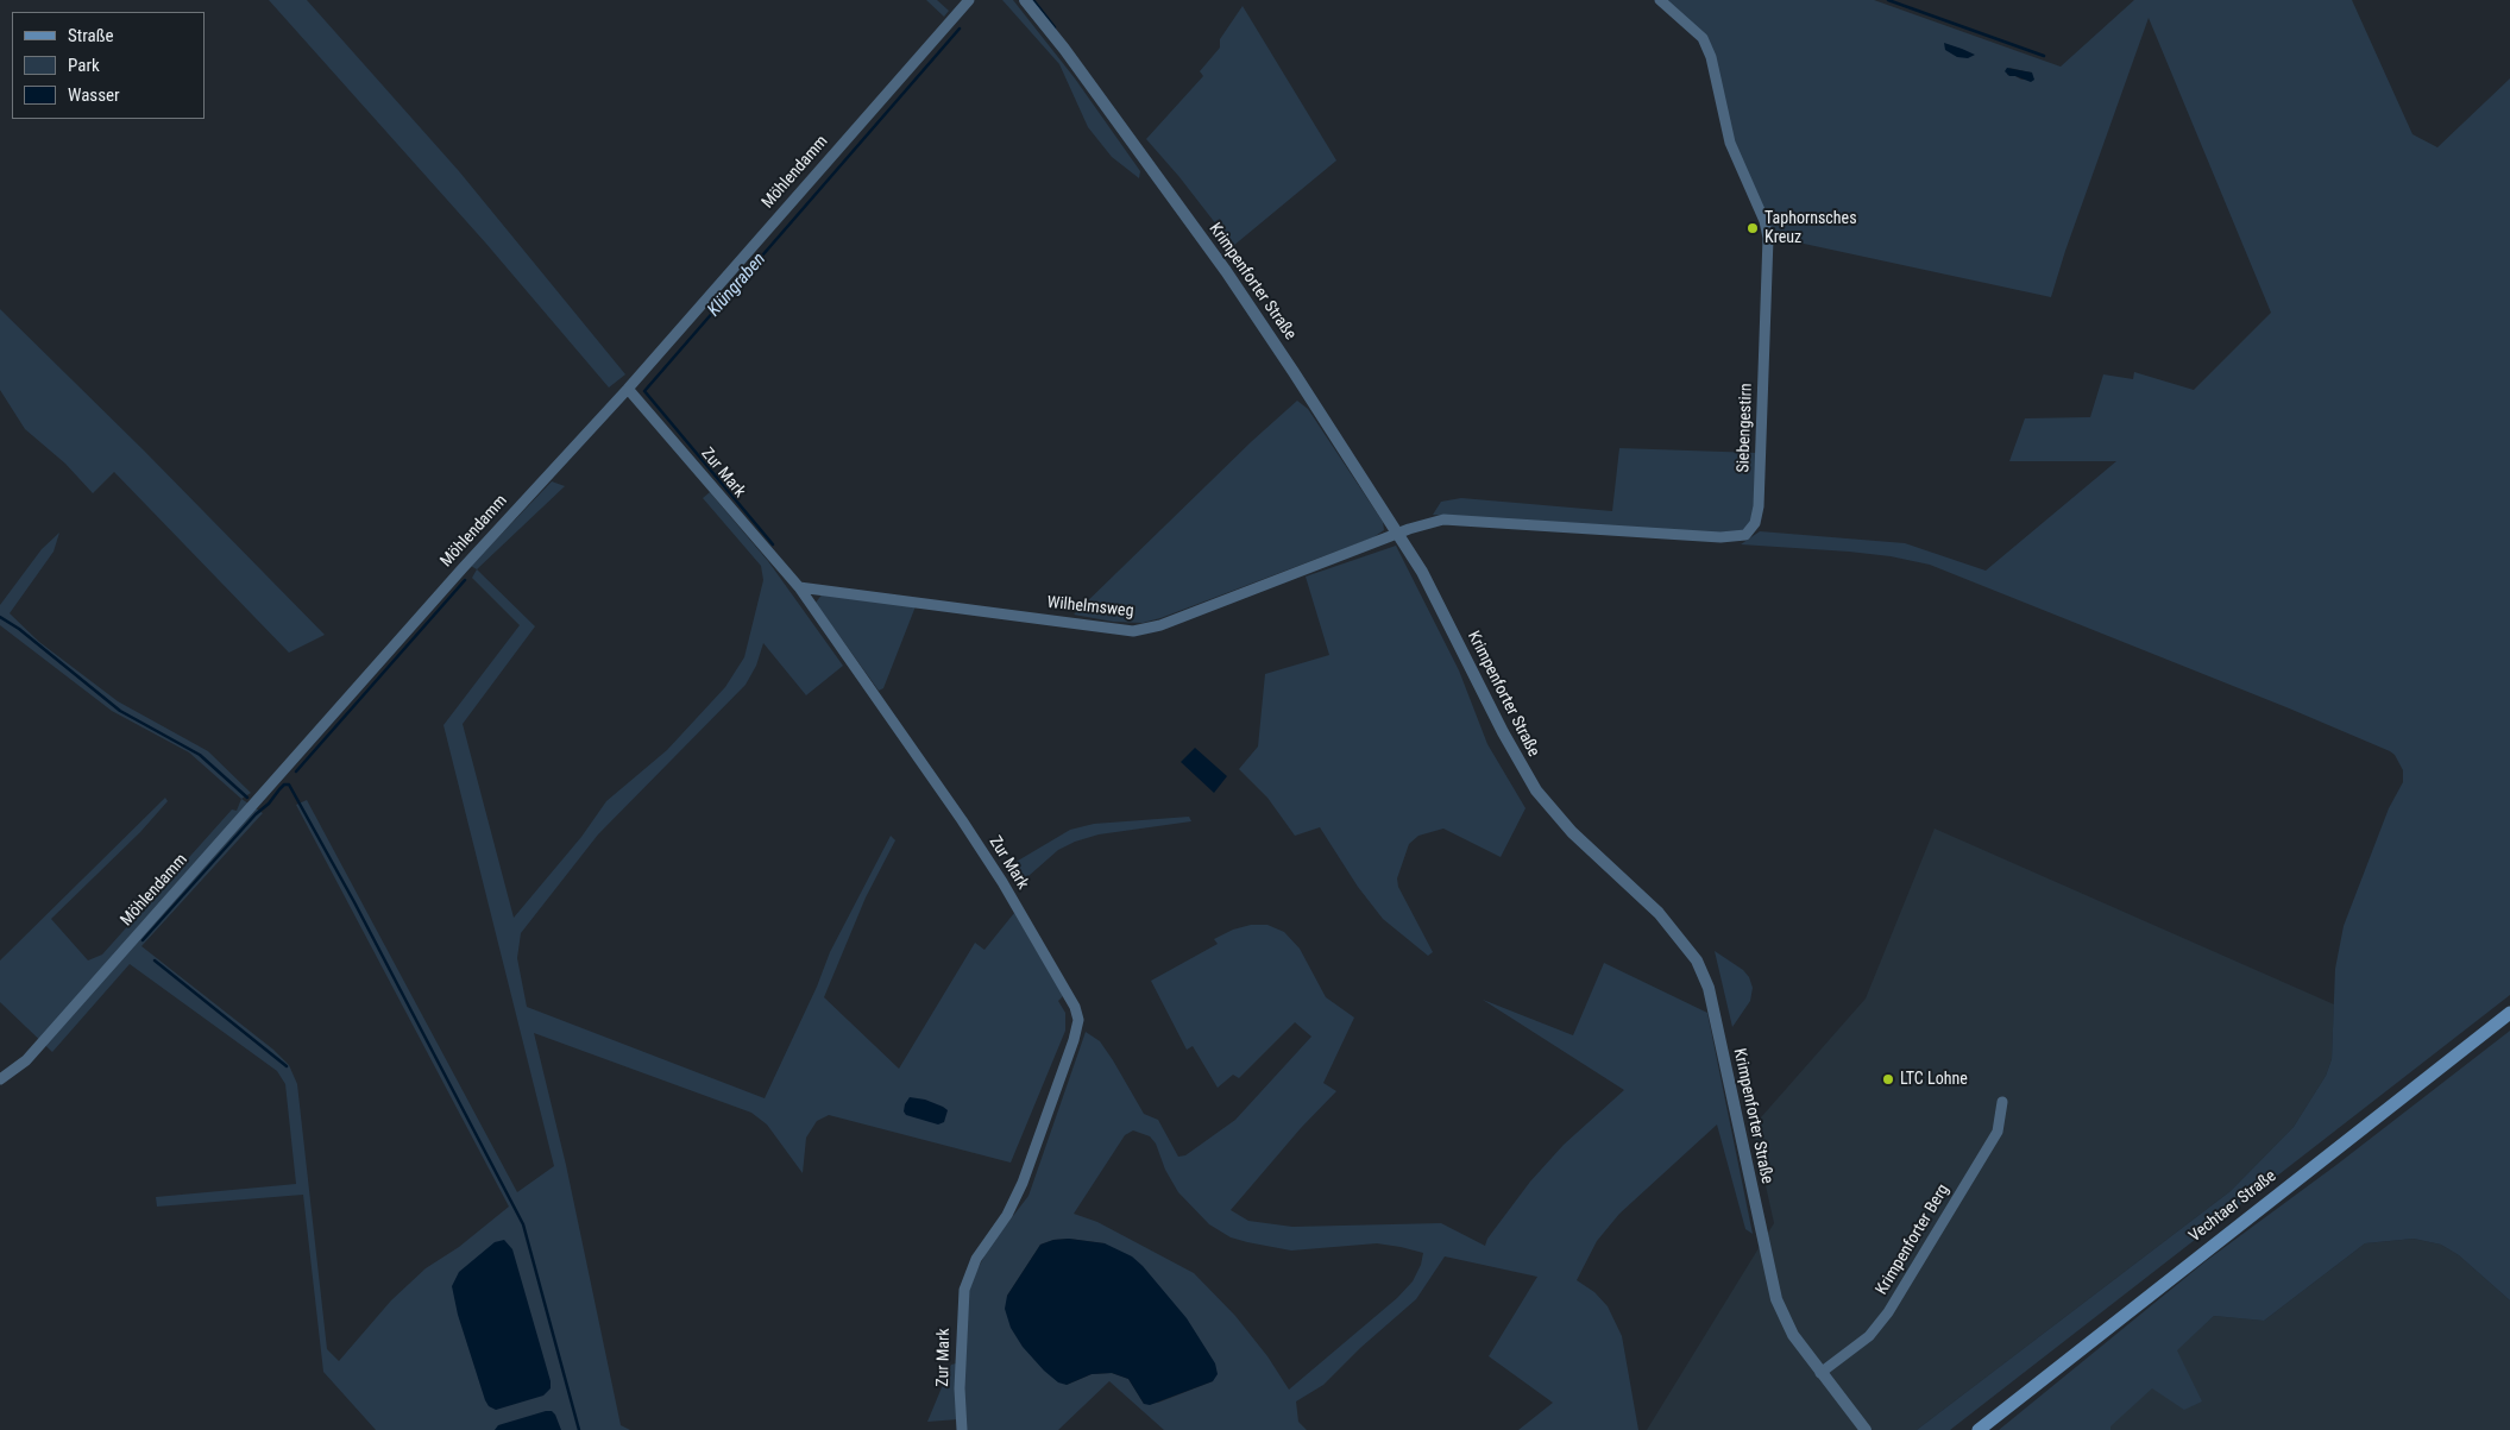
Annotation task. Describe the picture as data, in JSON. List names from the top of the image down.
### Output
{
  "streets": {
    "main road": ["Vechtaer Straße"],
    "street": [
      "Möhlendamm",
      "Krimpenforter Straße",
      "Siebengestirn",
      "Zur Mark",
      "Wilhelmsweg",
      "Krimpenforter Berg"
    ]
  },
  "crossings": [
    ["Möhlendamm", "Zur Mark"],
    ["Krimpenforter Straße", "Siebengestirn"],
    ["Krimpenforter Straße", "Wilhelmsweg"],
    ["Krimpenforter Straße", "Krimpenforter Berg"],
    ["Siebengestirn", "Wilhelmsweg"],
    ["Zur Mark", "Wilhelmsweg"]
  ],
  "water": ["Klüngraben"],
  "places": ["Taphornsches Kreuz", "LTC Lohne"],
  "legend": ["Straße", "Park", "Wasser"]
}
